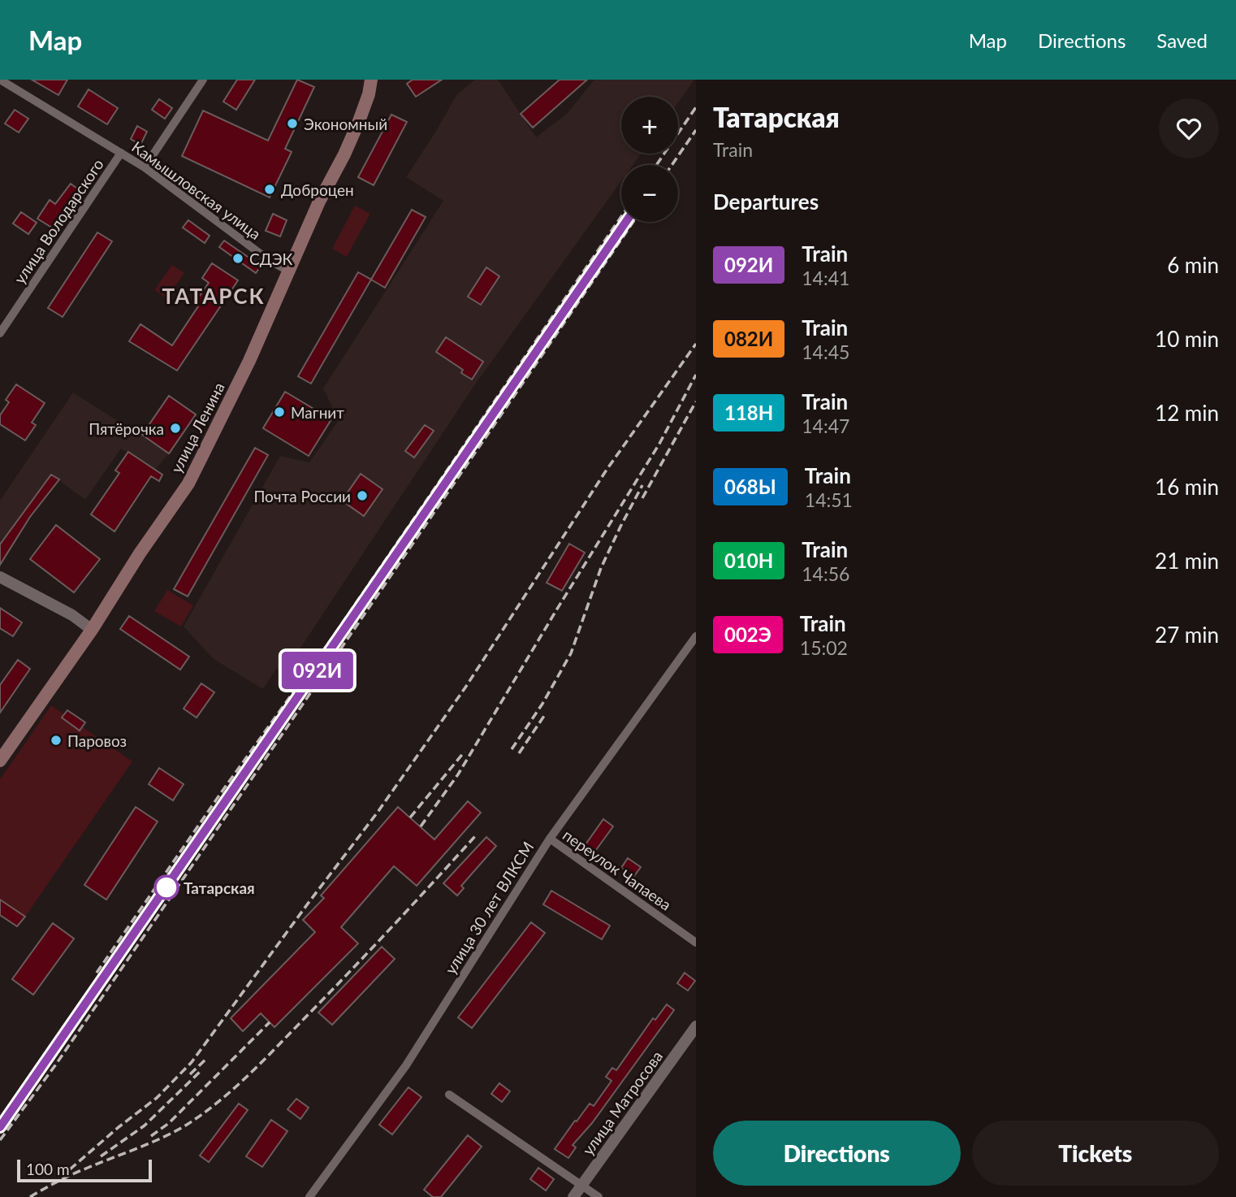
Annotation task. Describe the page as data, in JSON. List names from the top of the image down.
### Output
{
  "streets": {
    "main road": ["улица Ленина"],
    "street": [
      "Камышловская улица",
      "улица Володарского",
      "переулок Чапаева",
      "улица 30 лет ВЛКСМ",
      "улица Матросова"
    ]
  },
  "crossings": [
    ["Камышловская улица", "улица Володарского"],
    ["Камышловская улица", "улица Ленина"],
    ["переулок Чапаева", "улица 30 лет ВЛКСМ"]
  ],
  "districts": ["ТАТАРСК"],
  "places": [
    "Экономный",
    "Доброцен",
    "СДЭК",
    "Магнит",
    "Пятёрочка",
    "Почта России",
    "Паровоз",
    "Татарская"
  ],
  "scale_bar": "100 m",
  "page": {
    "header": "Map",
    "nav": ["Map", "Directions", "Saved"],
    "on_map": "092И",
    "heading": [
      ["Татарская", "Train"],
      "Departures"
    ],
    "map_buttons": ["+", "−"],
    "list": [
      {
        "mark": "092И",
        "name": "Train",
        "note": "14:41",
        "value": "6 min"
      },
      {
        "mark": "082И",
        "name": "Train",
        "note": "14:45",
        "value": "10 min"
      },
      {
        "mark": "118Н",
        "name": "Train",
        "note": "14:47",
        "value": "12 min"
      },
      {
        "mark": "068Ы",
        "name": "Train",
        "note": "14:51",
        "value": "16 min"
      },
      {
        "mark": "010Н",
        "name": "Train",
        "note": "14:56",
        "value": "21 min"
      },
      {
        "mark": "002Э",
        "name": "Train",
        "note": "15:02",
        "value": "27 min"
      }
    ],
    "buttons": ["Directions", "Tickets"],
    "scale": "100 m"
  }
}
